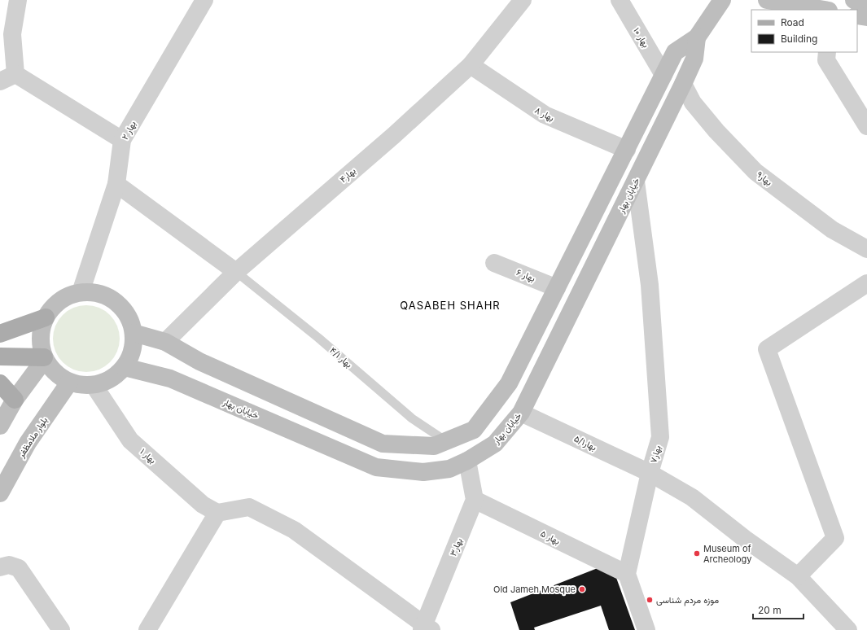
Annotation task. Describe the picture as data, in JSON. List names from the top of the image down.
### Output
{
  "streets": {
    "main road": ["خیابان بهار", "بلوار ملامظفر"],
    "street": [
      "بهار ۱۰",
      "بهار ۸",
      "بهار ۲",
      "بهار۴",
      "بهار۹",
      "بهار ۶",
      "بهار۵/۱",
      "بهار۷",
      "بهار ۱",
      "بهار ۵",
      "بهار۳"
    ],
    "lane": ["بهار ۴/۱"]
  },
  "crossings": [
    ["بهار ۱۰", "خیابان بهار"],
    ["بهار ۸", "بهار۴"],
    ["بهار ۸", "خیابان بهار"],
    ["بهار ۲", "خیابان بهار"],
    ["بهار ۲", "بلوار ملامظفر"],
    ["بهار ۲", "بهار ۱"],
    ["بهار۴", "خیابان بهار"],
    ["بهار۴", "بهار ۴/۱"],
    ["بهار۹", "خیابان بهار"],
    ["خیابان بهار", "بهار ۶"],
    ["خیابان بهار", "بهار ۴/۱"],
    ["خیابان بهار", "بلوار ملامظفر"],
    ["خیابان بهار", "بهار۵/۱"],
    ["خیابان بهار", "بهار۷"],
    ["خیابان بهار", "بهار ۱"],
    ["بلوار ملامظفر", "بهار ۱"],
    ["بهار۵/۱", "بهار۷"],
    ["بهار ۵", "بهار۳"]
  ],
  "districts": ["QASABEH SHAHR"],
  "places": ["Museum of Archeology", "Old Jameh Mosque", "موزه مردم شناسی"],
  "legend": ["Road", "Building"],
  "scale_bar": "20 m"
}
